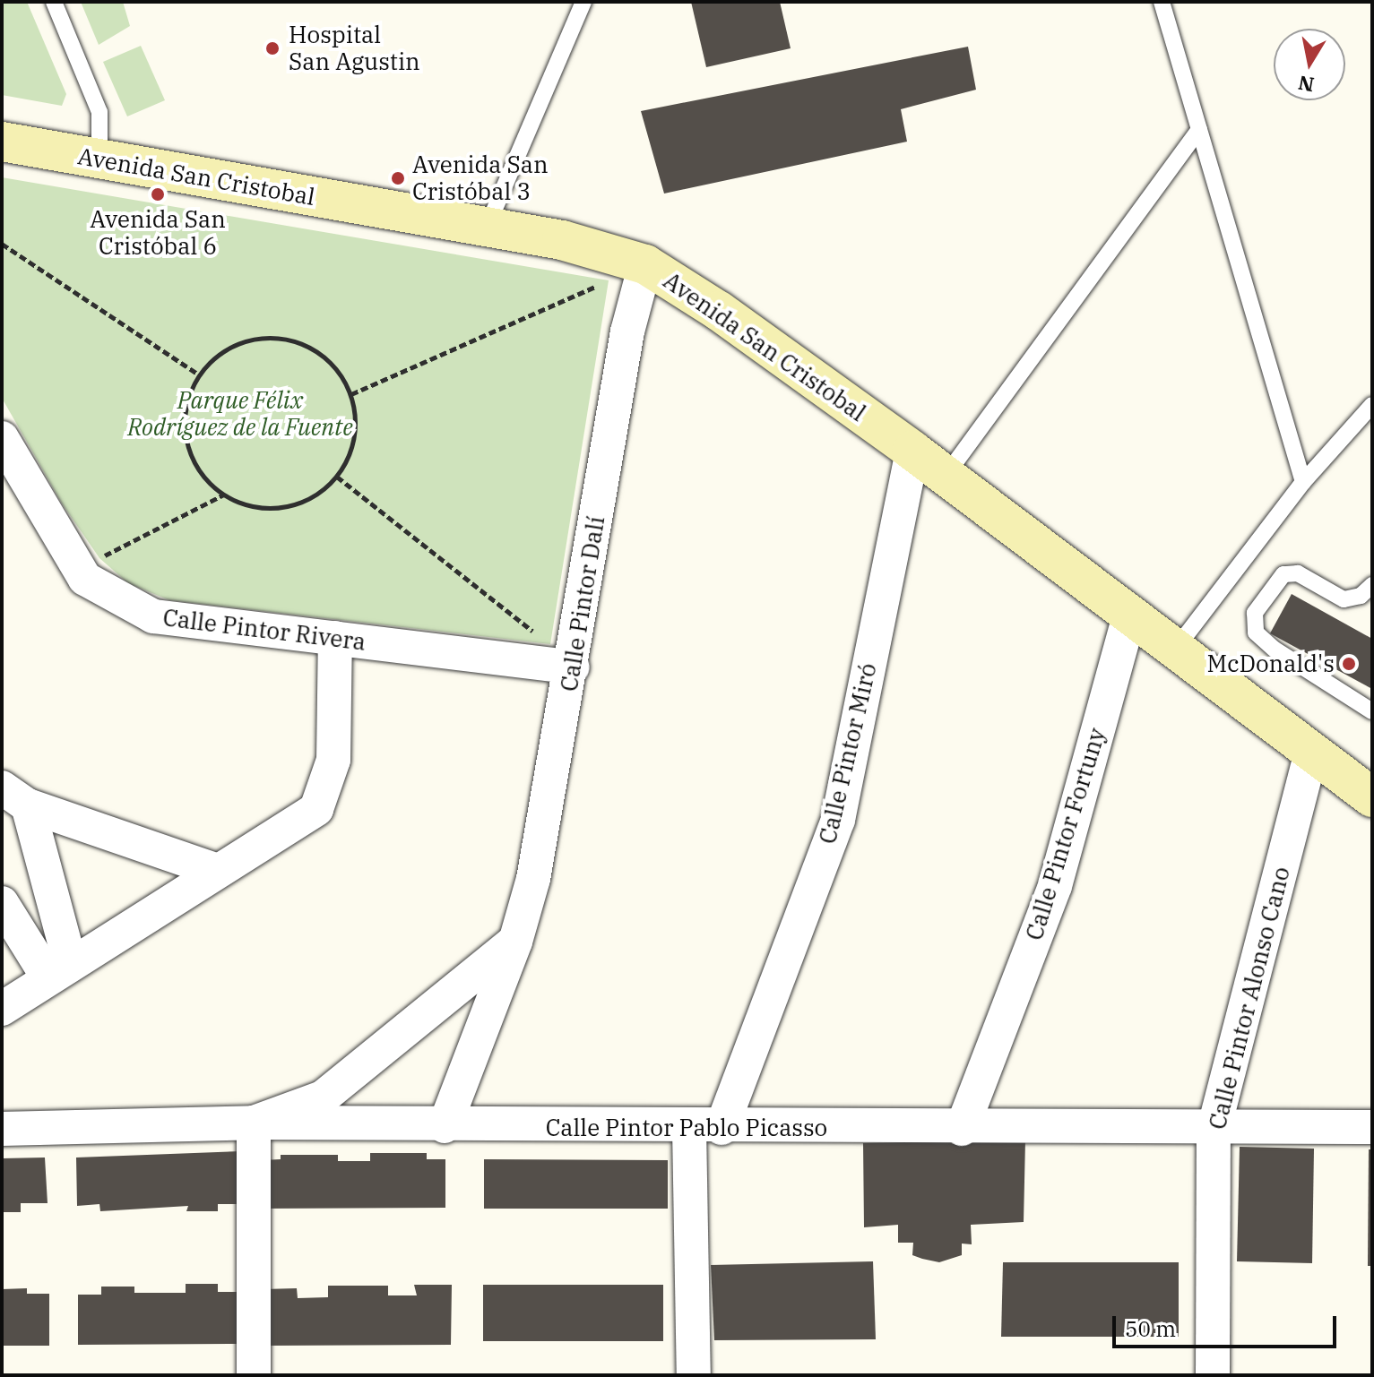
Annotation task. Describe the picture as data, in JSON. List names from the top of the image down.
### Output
{
  "streets": {
    "street": [
      "Avenida San Cristobal",
      "Calle Pintor Dalí",
      "Calle Pintor Rivera",
      "Calle Pintor Miró",
      "Calle Pintor Fortuny",
      "Calle Pintor Alonso Cano",
      "Calle Pintor Pablo Picasso"
    ]
  },
  "crossings": [
    ["Avenida San Cristobal", "Calle Pintor Dalí"],
    ["Avenida San Cristobal", "Calle Pintor Miró"],
    ["Avenida San Cristobal", "Calle Pintor Fortuny"],
    ["Avenida San Cristobal", "Calle Pintor Alonso Cano"],
    ["Calle Pintor Dalí", "Calle Pintor Rivera"],
    ["Calle Pintor Dalí", "Calle Pintor Pablo Picasso"],
    ["Calle Pintor Miró", "Calle Pintor Pablo Picasso"],
    ["Calle Pintor Fortuny", "Calle Pintor Pablo Picasso"],
    ["Calle Pintor Alonso Cano", "Calle Pintor Pablo Picasso"]
  ],
  "parks": ["Parque Félix Rodríguez de la Fuente"],
  "places": [
    "Hospital San Agustin",
    "Avenida San Cristóbal 3",
    "Avenida San Cristóbal 6",
    "McDonald's"
  ],
  "scale_bar": "50 m",
  "north": "bottom"
}
